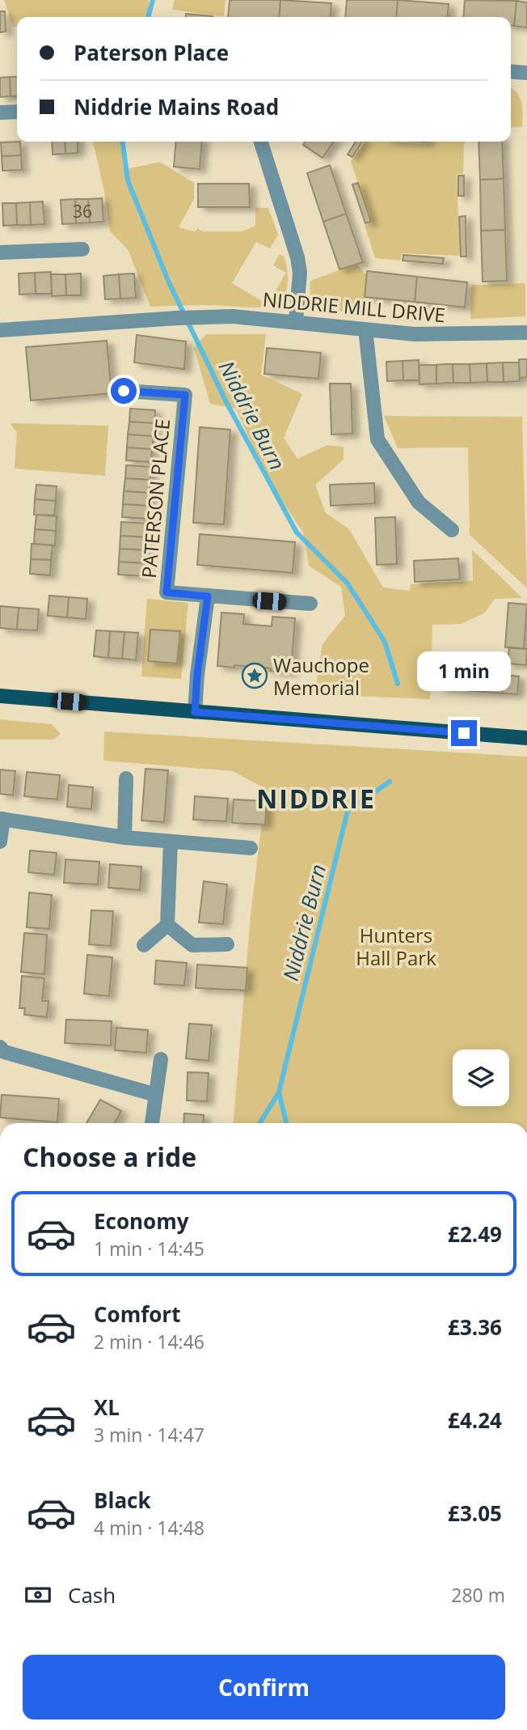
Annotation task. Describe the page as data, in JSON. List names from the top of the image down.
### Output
{
  "streets": {
    "street": ["NIDDRIE MILL DRIVE", "PATERSON PLACE"]
  },
  "districts": ["NIDDRIE"],
  "water": ["Niddrie Burn"],
  "parks": ["Hunters Hall Park"],
  "places": {
    "place": ["Wauchope Memorial"]
  },
  "house_numbers": ["36"],
  "page": {
    "banner": ["Paterson Place", "Niddrie Mains Road"],
    "bubble": "1 min",
    "heading": "Choose a ride",
    "list": [
      {
        "name": "Economy",
        "note": "1 min · 14:45",
        "value": "£2.49"
      },
      {
        "name": "Comfort",
        "note": "2 min · 14:46",
        "value": "£3.36"
      },
      {
        "name": "XL",
        "note": "3 min · 14:47",
        "value": "£4.24"
      },
      {
        "name": "Black",
        "note": "4 min · 14:48",
        "value": "£3.05"
      }
    ],
    "pay": ["Cash", "280 m"],
    "buttons": "Confirm"
  }
}
